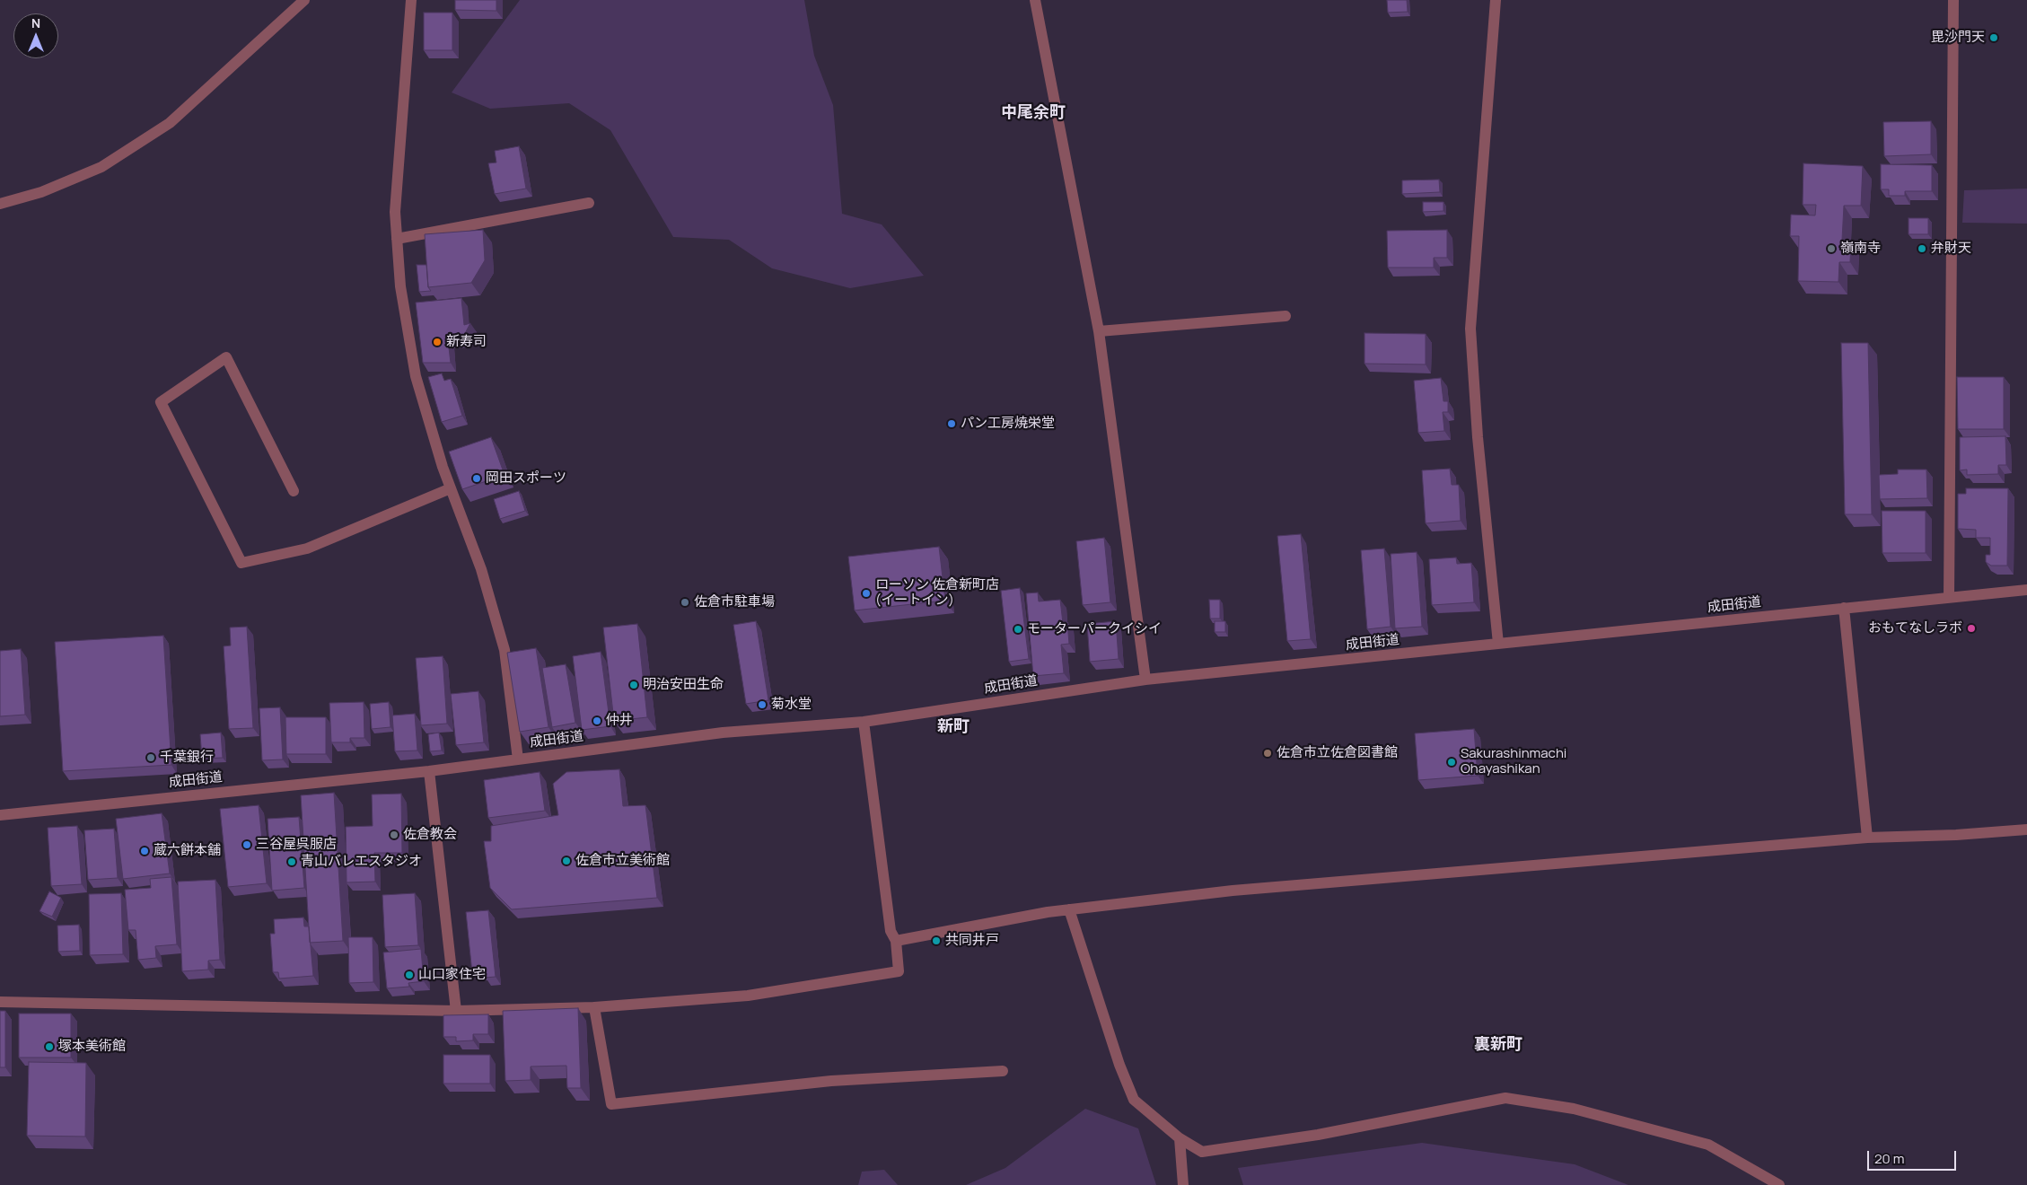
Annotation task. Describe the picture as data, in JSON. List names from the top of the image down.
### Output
{
  "streets": {
    "street": ["成田街道"]
  },
  "districts": ["中尾余町", "新町", "裏新町"],
  "places": [
    "毘沙門天",
    "嶺南寺",
    "弁財天",
    "新寿司",
    "パン工房焼栄堂",
    "岡田スポーツ",
    "ローソン 佐倉新町店 (イートイン)",
    "佐倉市駐車場",
    "おもてなしラボ",
    "モーターパークイシイ",
    "明治安田生命",
    "菊水堂",
    "仲井",
    "佐倉市立佐倉図書館",
    "千葉銀行",
    "Sakurashinmachi Ohayashikan",
    "佐倉教会",
    "三谷屋呉服店",
    "蔵六餅本舗",
    "佐倉市立美術館",
    "青山バレエスタジオ",
    "共同井戸",
    "山口家住宅",
    "塚本美術館"
  ],
  "scale_bar": "20 m",
  "north": "top"
}
